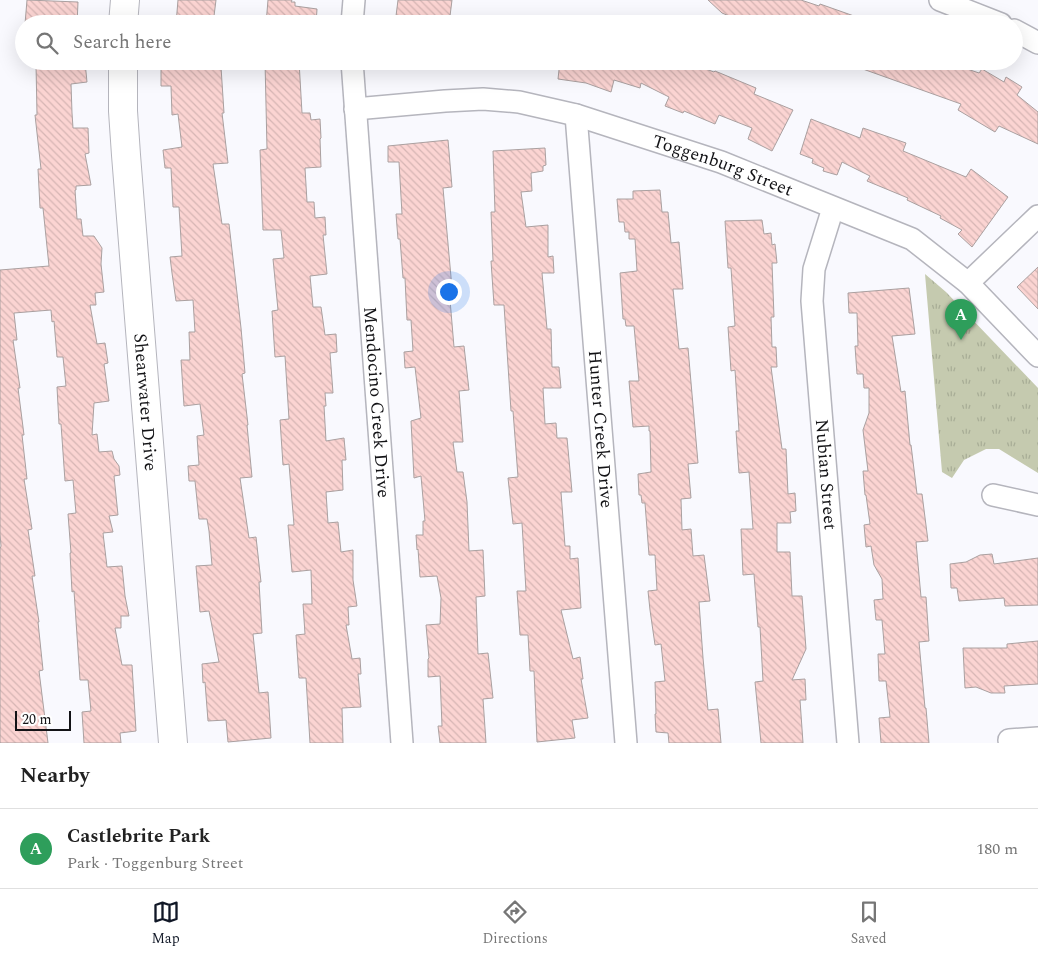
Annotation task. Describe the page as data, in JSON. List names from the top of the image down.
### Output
{
  "streets": {
    "street": [
      "Toggenburg Street",
      "Shearwater Drive",
      "Mendocino Creek Drive",
      "Hunter Creek Drive",
      "Nubian Street"
    ]
  },
  "crossings": [
    ["Toggenburg Street", "Mendocino Creek Drive"],
    ["Toggenburg Street", "Hunter Creek Drive"],
    ["Toggenburg Street", "Nubian Street"]
  ],
  "scale_bar": "20 m",
  "page": {
    "search": "Search here",
    "pins": "A",
    "scale": "20 m",
    "heading": "Nearby",
    "list": [
      {
        "mark": "A",
        "name": "Castlebrite Park",
        "note": "Park · Toggenburg Street",
        "value": "180 m"
      }
    ],
    "nav": ["Map", "Directions", "Saved"]
  }
}
